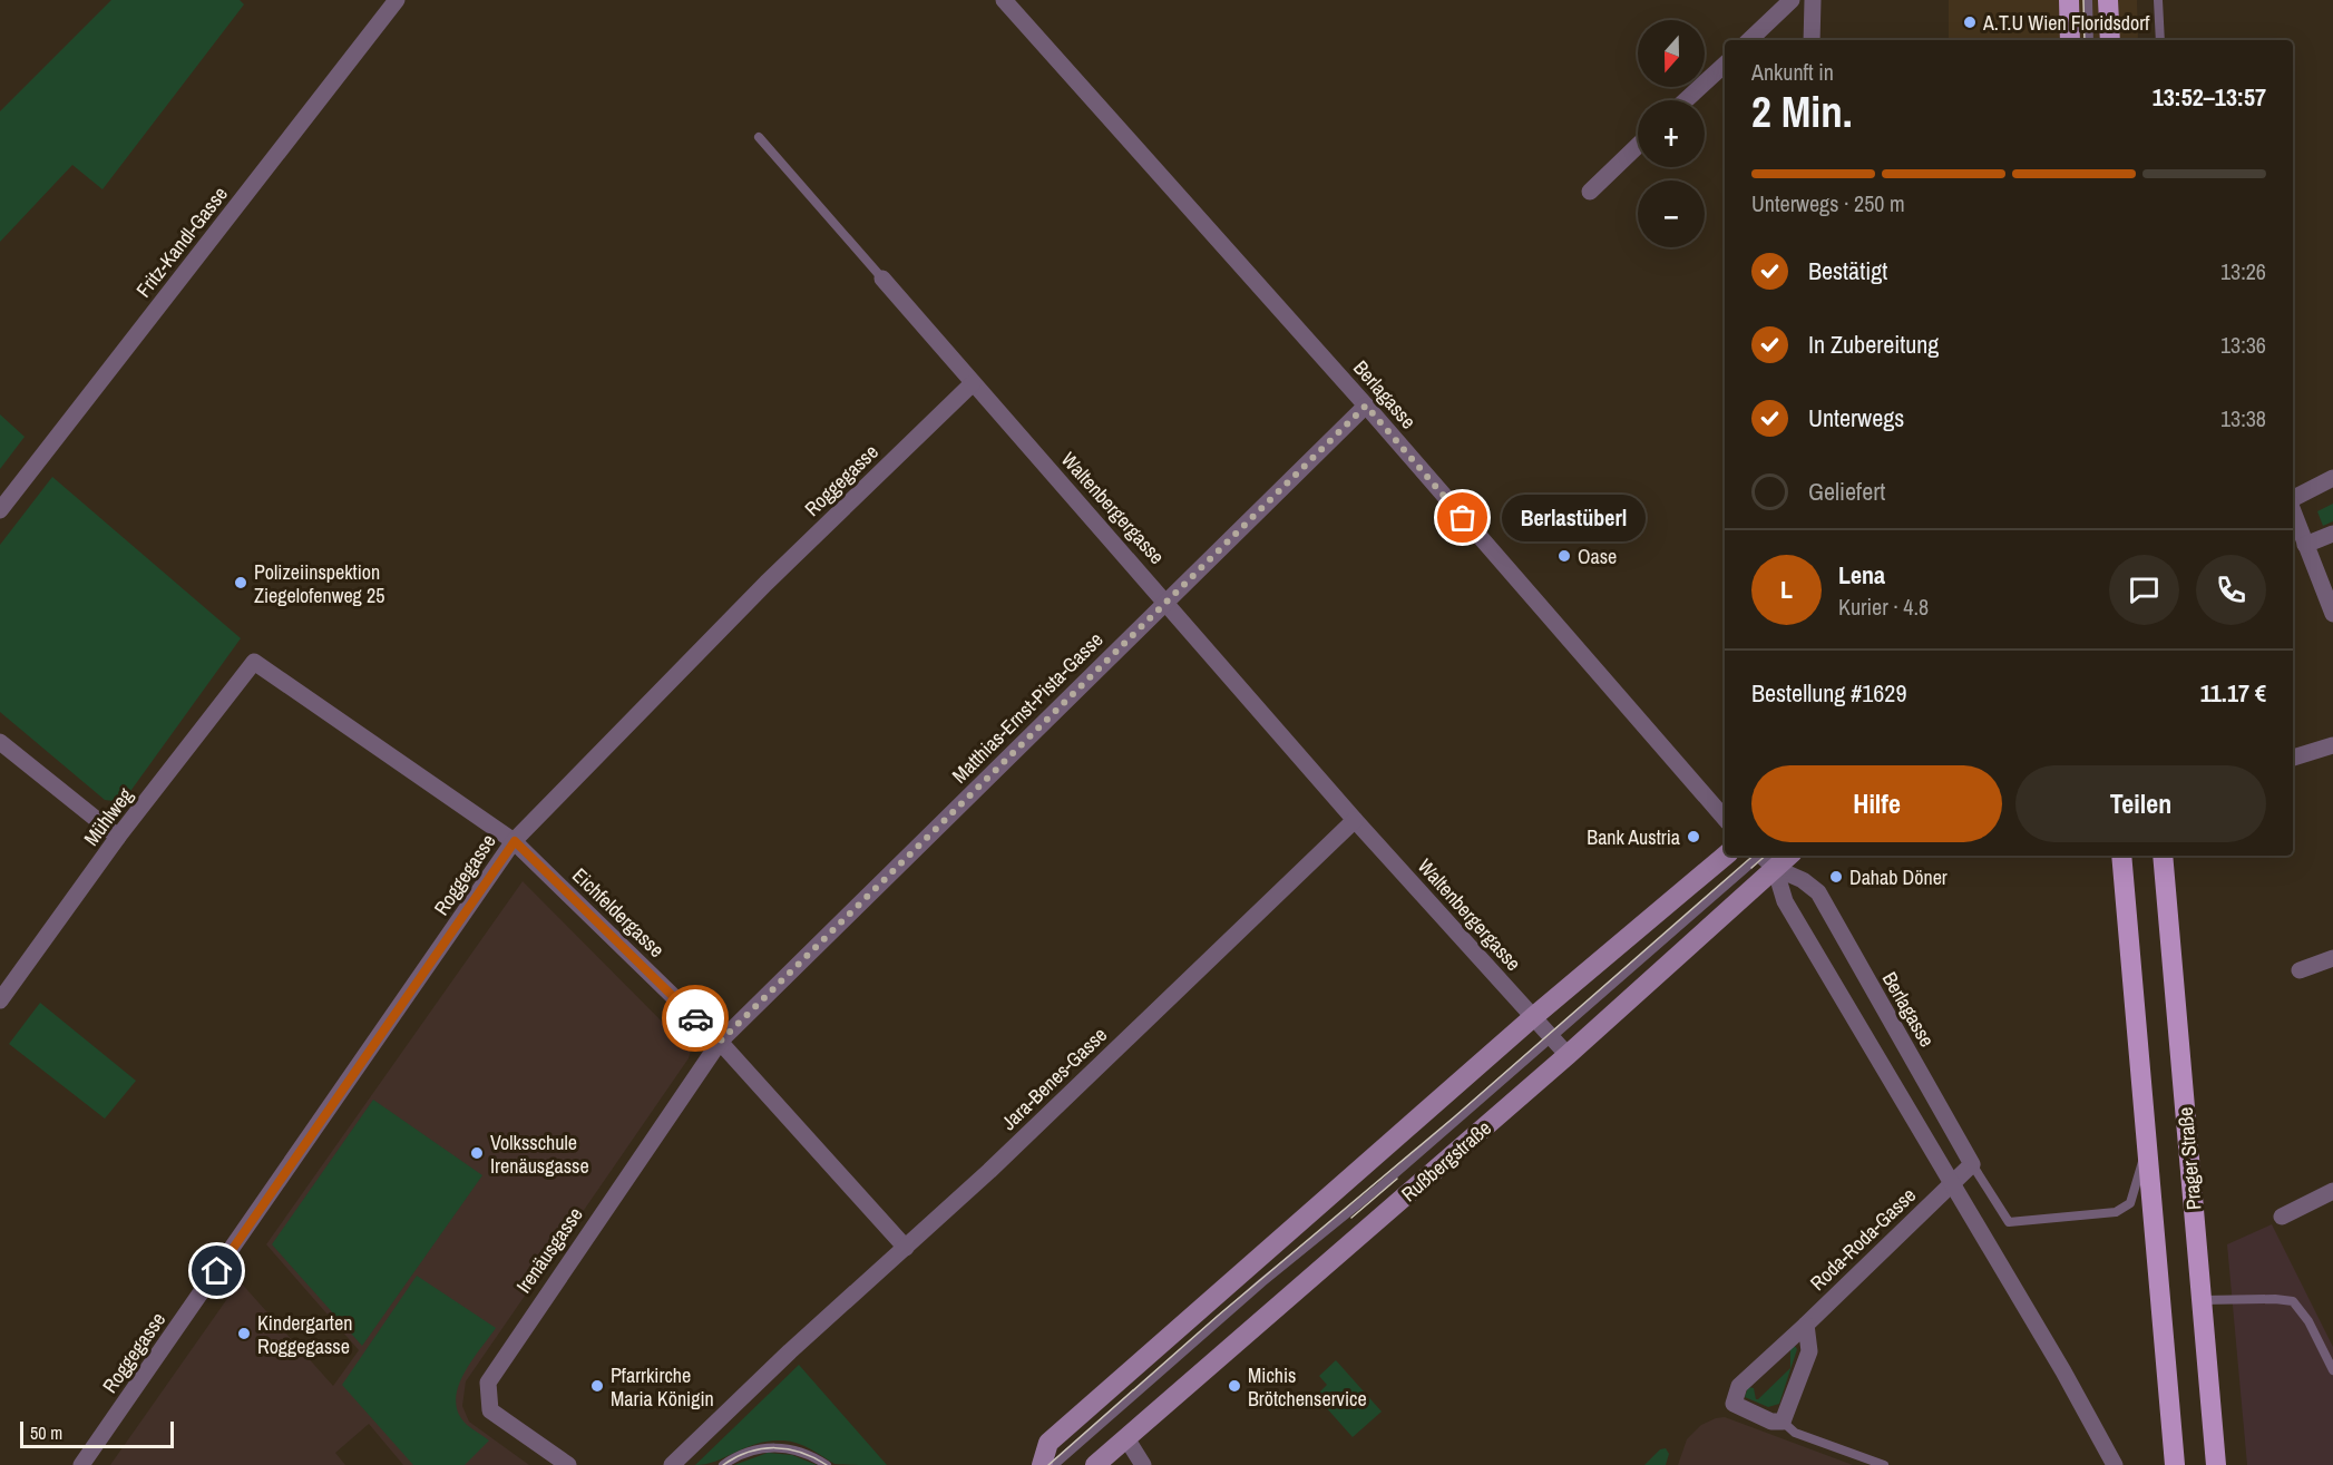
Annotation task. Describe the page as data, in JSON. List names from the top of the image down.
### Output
{
  "streets": {
    "main road": ["Prager Straße"],
    "street": [
      "Fritz-Kandl-Gasse",
      "Berlagasse",
      "Roggegasse",
      "Waltenbergergasse",
      "Matthias-Ernst-Pista-Gasse",
      "Mühlweg",
      "Eichfeldergasse",
      "Jara-Benes-Gasse",
      "Rußbergstraße",
      "Roda-Roda-Gasse",
      "Irenäusgasse"
    ]
  },
  "crossings": [
    ["Berlagasse", "Matthias-Ernst-Pista-Gasse"],
    ["Berlagasse", "Rußbergstraße"],
    ["Roggegasse", "Waltenbergergasse"],
    ["Roggegasse", "Eichfeldergasse"],
    ["Waltenbergergasse", "Matthias-Ernst-Pista-Gasse"],
    ["Waltenbergergasse", "Jara-Benes-Gasse"],
    ["Waltenbergergasse", "Rußbergstraße"],
    ["Matthias-Ernst-Pista-Gasse", "Eichfeldergasse"],
    ["Matthias-Ernst-Pista-Gasse", "Irenäusgasse"],
    ["Mühlweg", "Eichfeldergasse"],
    ["Eichfeldergasse", "Jara-Benes-Gasse"],
    ["Eichfeldergasse", "Irenäusgasse"]
  ],
  "places": [
    "A.T.U Wien Floridsdorf",
    "Berlastüberl",
    "Oase",
    "Polizeiinspektion Ziegelofenweg 25",
    "Bank Austria",
    "Dahab Döner",
    "Volksschule Irenäusgasse",
    "Kindergarten Roggegasse",
    "Pfarrkirche Maria Königin",
    "Michis Brötchenservice"
  ],
  "scale_bar": "50 m",
  "north": "bottom",
  "page": {
    "map_buttons": ["+", "−"],
    "heading": ["2 Min.", "Ankunft in", "13:52–13:57"],
    "panel": [
      "Lena",
      "Kurier · 4.8",
      "Bestellung #1629",
      "11.17 €"
    ],
    "bar": "Unterwegs · 250 m",
    "list": [
      ["Bestätigt", "13:26"],
      ["In Zubereitung", "13:36"],
      ["Unterwegs", "13:38"],
      "Geliefert"
    ],
    "bubble": "Berlastüberl",
    "round": "L",
    "buttons": ["Hilfe", "Teilen"],
    "scale": "50 m"
  }
}
